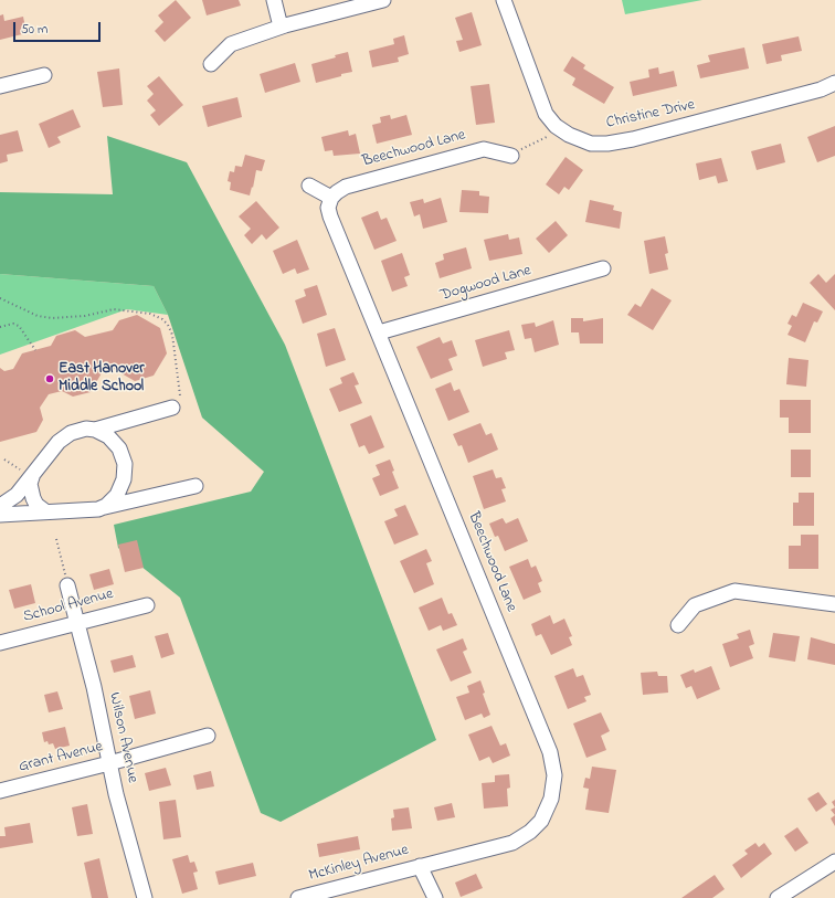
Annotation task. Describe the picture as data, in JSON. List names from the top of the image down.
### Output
{
  "streets": {
    "street": [
      "Christine Drive",
      "Beechwood Lane",
      "Dogwood Lane",
      "School Avenue",
      "Wilson Avenue",
      "Grant Avenue",
      "McKinley Avenue"
    ]
  },
  "crossings": [
    ["Beechwood Lane", "Dogwood Lane"],
    ["Beechwood Lane", "McKinley Avenue"],
    ["School Avenue", "Wilson Avenue"],
    ["Wilson Avenue", "Grant Avenue"]
  ],
  "places": ["East Hanover Middle School"],
  "scale_bar": "50 m"
}
